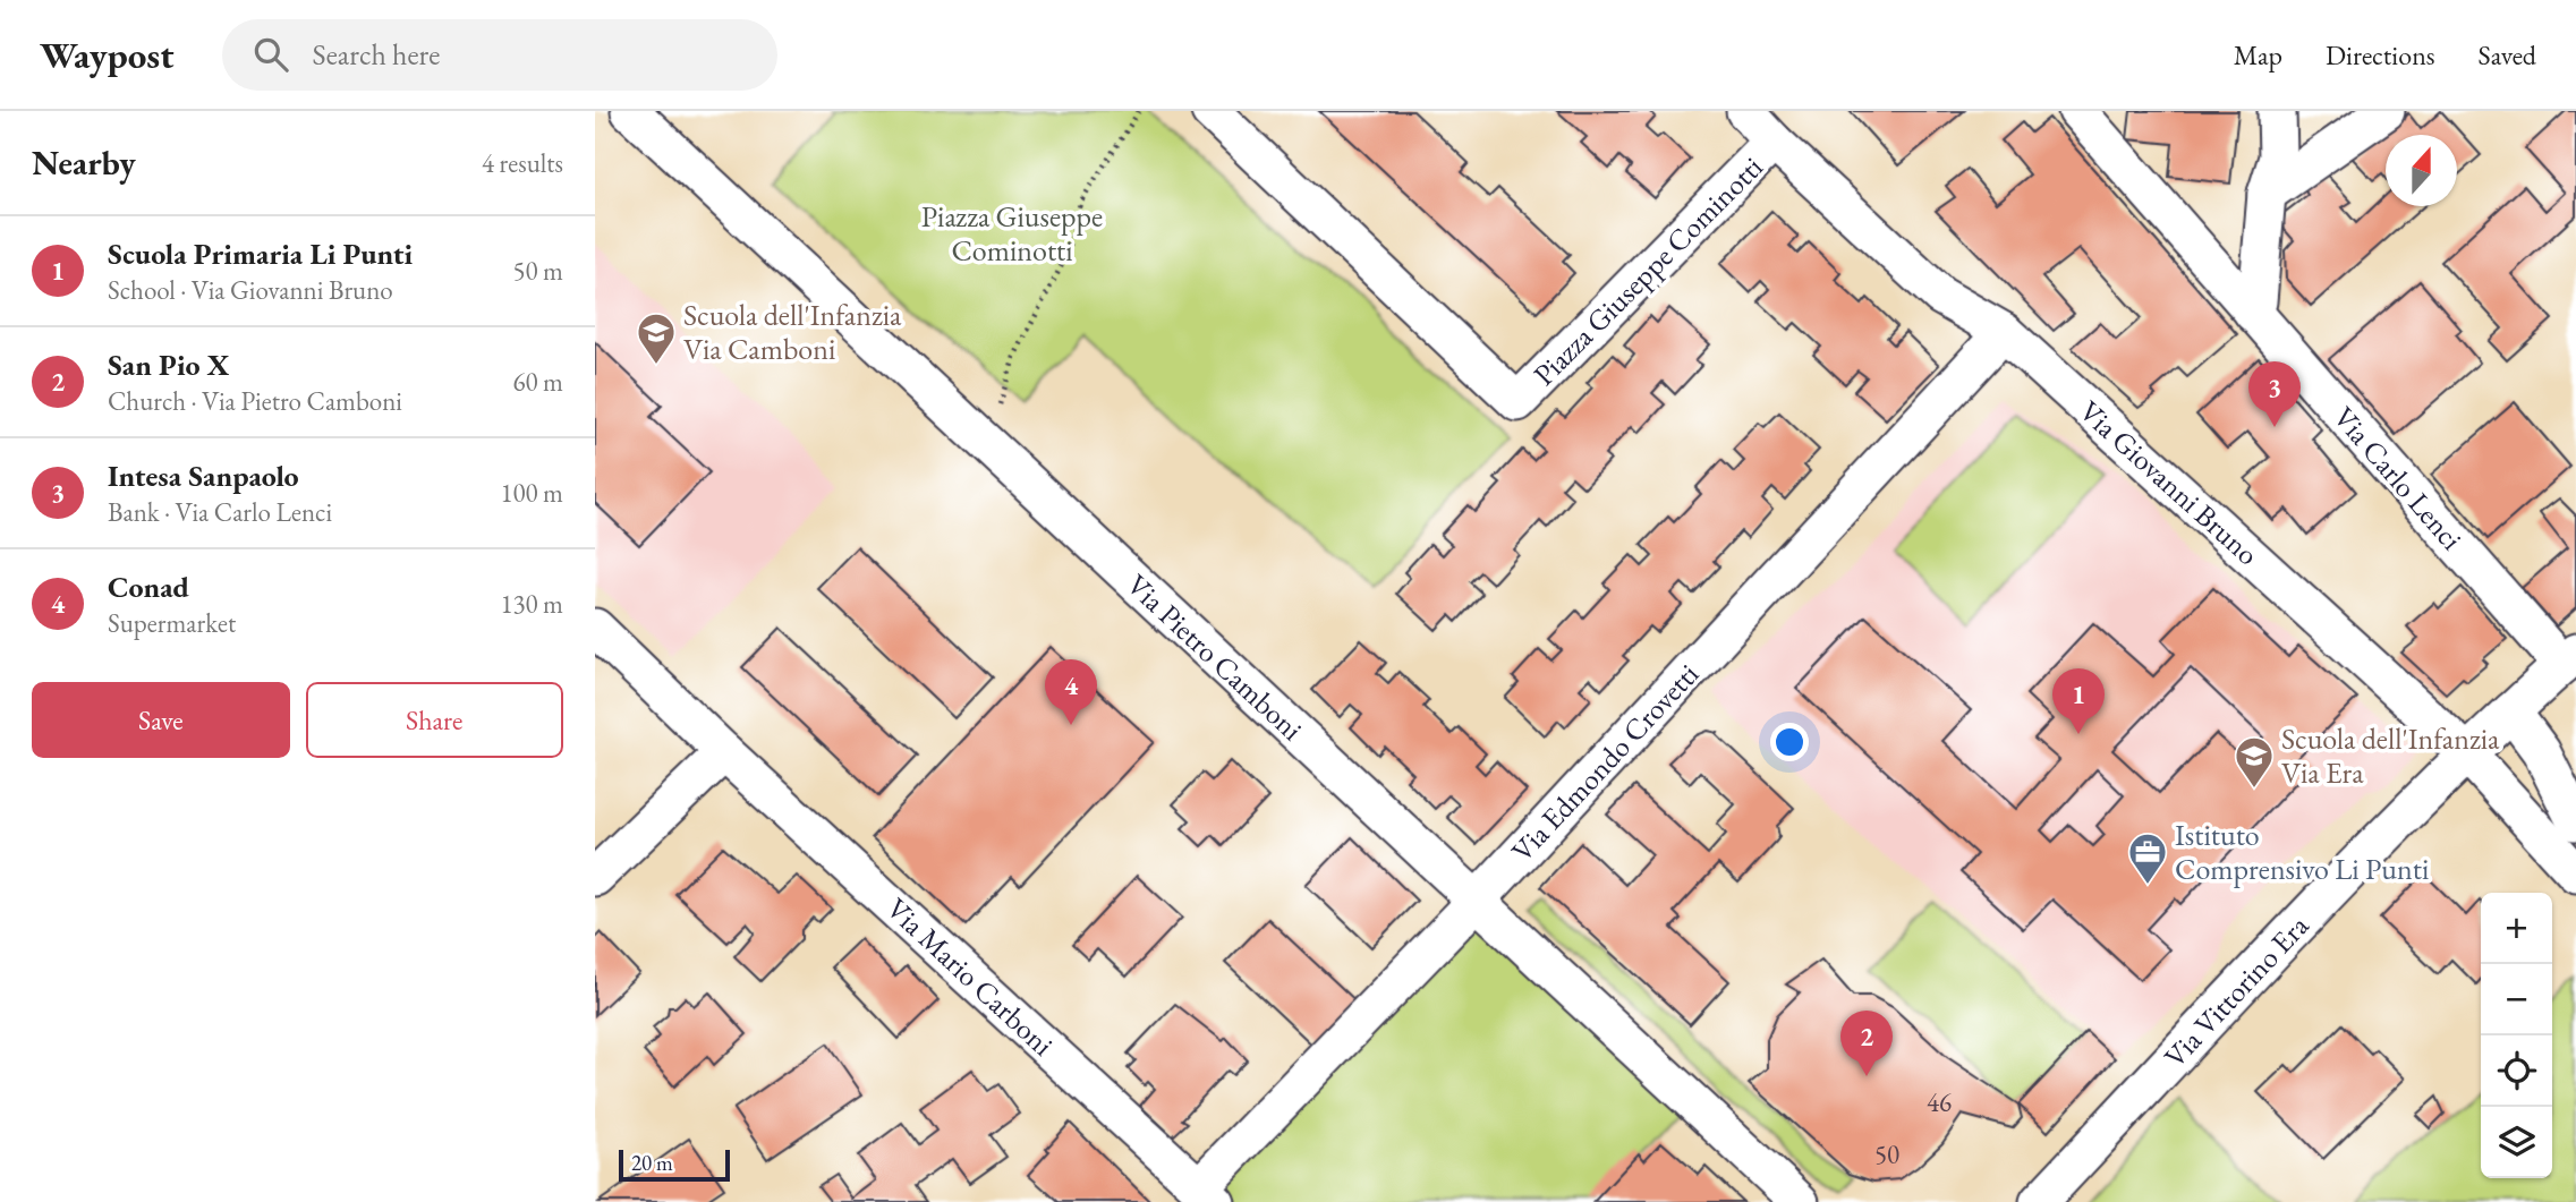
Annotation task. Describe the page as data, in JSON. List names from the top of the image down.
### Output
{
  "streets": {
    "street": [
      "Piazza Giuseppe Cominotti",
      "Via Carlo Lenci",
      "Via Giovanni Bruno",
      "Via Pietro Camboni",
      "Via Edmondo Crovetti",
      "Via Mario Carboni",
      "Via Vittorino Era"
    ]
  },
  "crossings": [
    ["Piazza Giuseppe Cominotti", "Via Giovanni Bruno"],
    ["Via Carlo Lenci", "Via Vittorino Era"],
    ["Via Giovanni Bruno", "Via Edmondo Crovetti"],
    ["Via Giovanni Bruno", "Via Vittorino Era"],
    ["Via Pietro Camboni", "Via Edmondo Crovetti"],
    ["Via Edmondo Crovetti", "Via Mario Carboni"]
  ],
  "parks": ["Piazza Giuseppe Cominotti"],
  "places": {
    "school or university": ["Scuola dell'Infanzia Via Camboni", "Scuola dell'Infanzia Via Era"],
    "office": ["Istituto Comprensivo Li Punti"]
  },
  "house_numbers": ["46", "50"],
  "scale_bar": "20 m",
  "north": "top",
  "page": {
    "header": "Waypost",
    "search": "Search here",
    "nav": ["Map", "Directions", "Saved"],
    "heading": ["Nearby", "4 results"],
    "list": [
      {
        "mark": "1",
        "name": "Scuola Primaria Li Punti",
        "note": "School · Via Giovanni Bruno",
        "value": "50 m"
      },
      {
        "mark": "2",
        "name": "San Pio X",
        "note": "Church · Via Pietro Camboni",
        "value": "60 m"
      },
      {
        "mark": "3",
        "name": "Intesa Sanpaolo",
        "note": "Bank · Via Carlo Lenci",
        "value": "100 m"
      },
      {
        "mark": "4",
        "name": "Conad",
        "note": "Supermarket",
        "value": "130 m"
      }
    ],
    "pins": [
      "3",
      "4",
      "1",
      "2"
    ],
    "buttons": ["Save", "Share"],
    "map_buttons": ["+", "−"],
    "scale": "20 m"
  }
}
